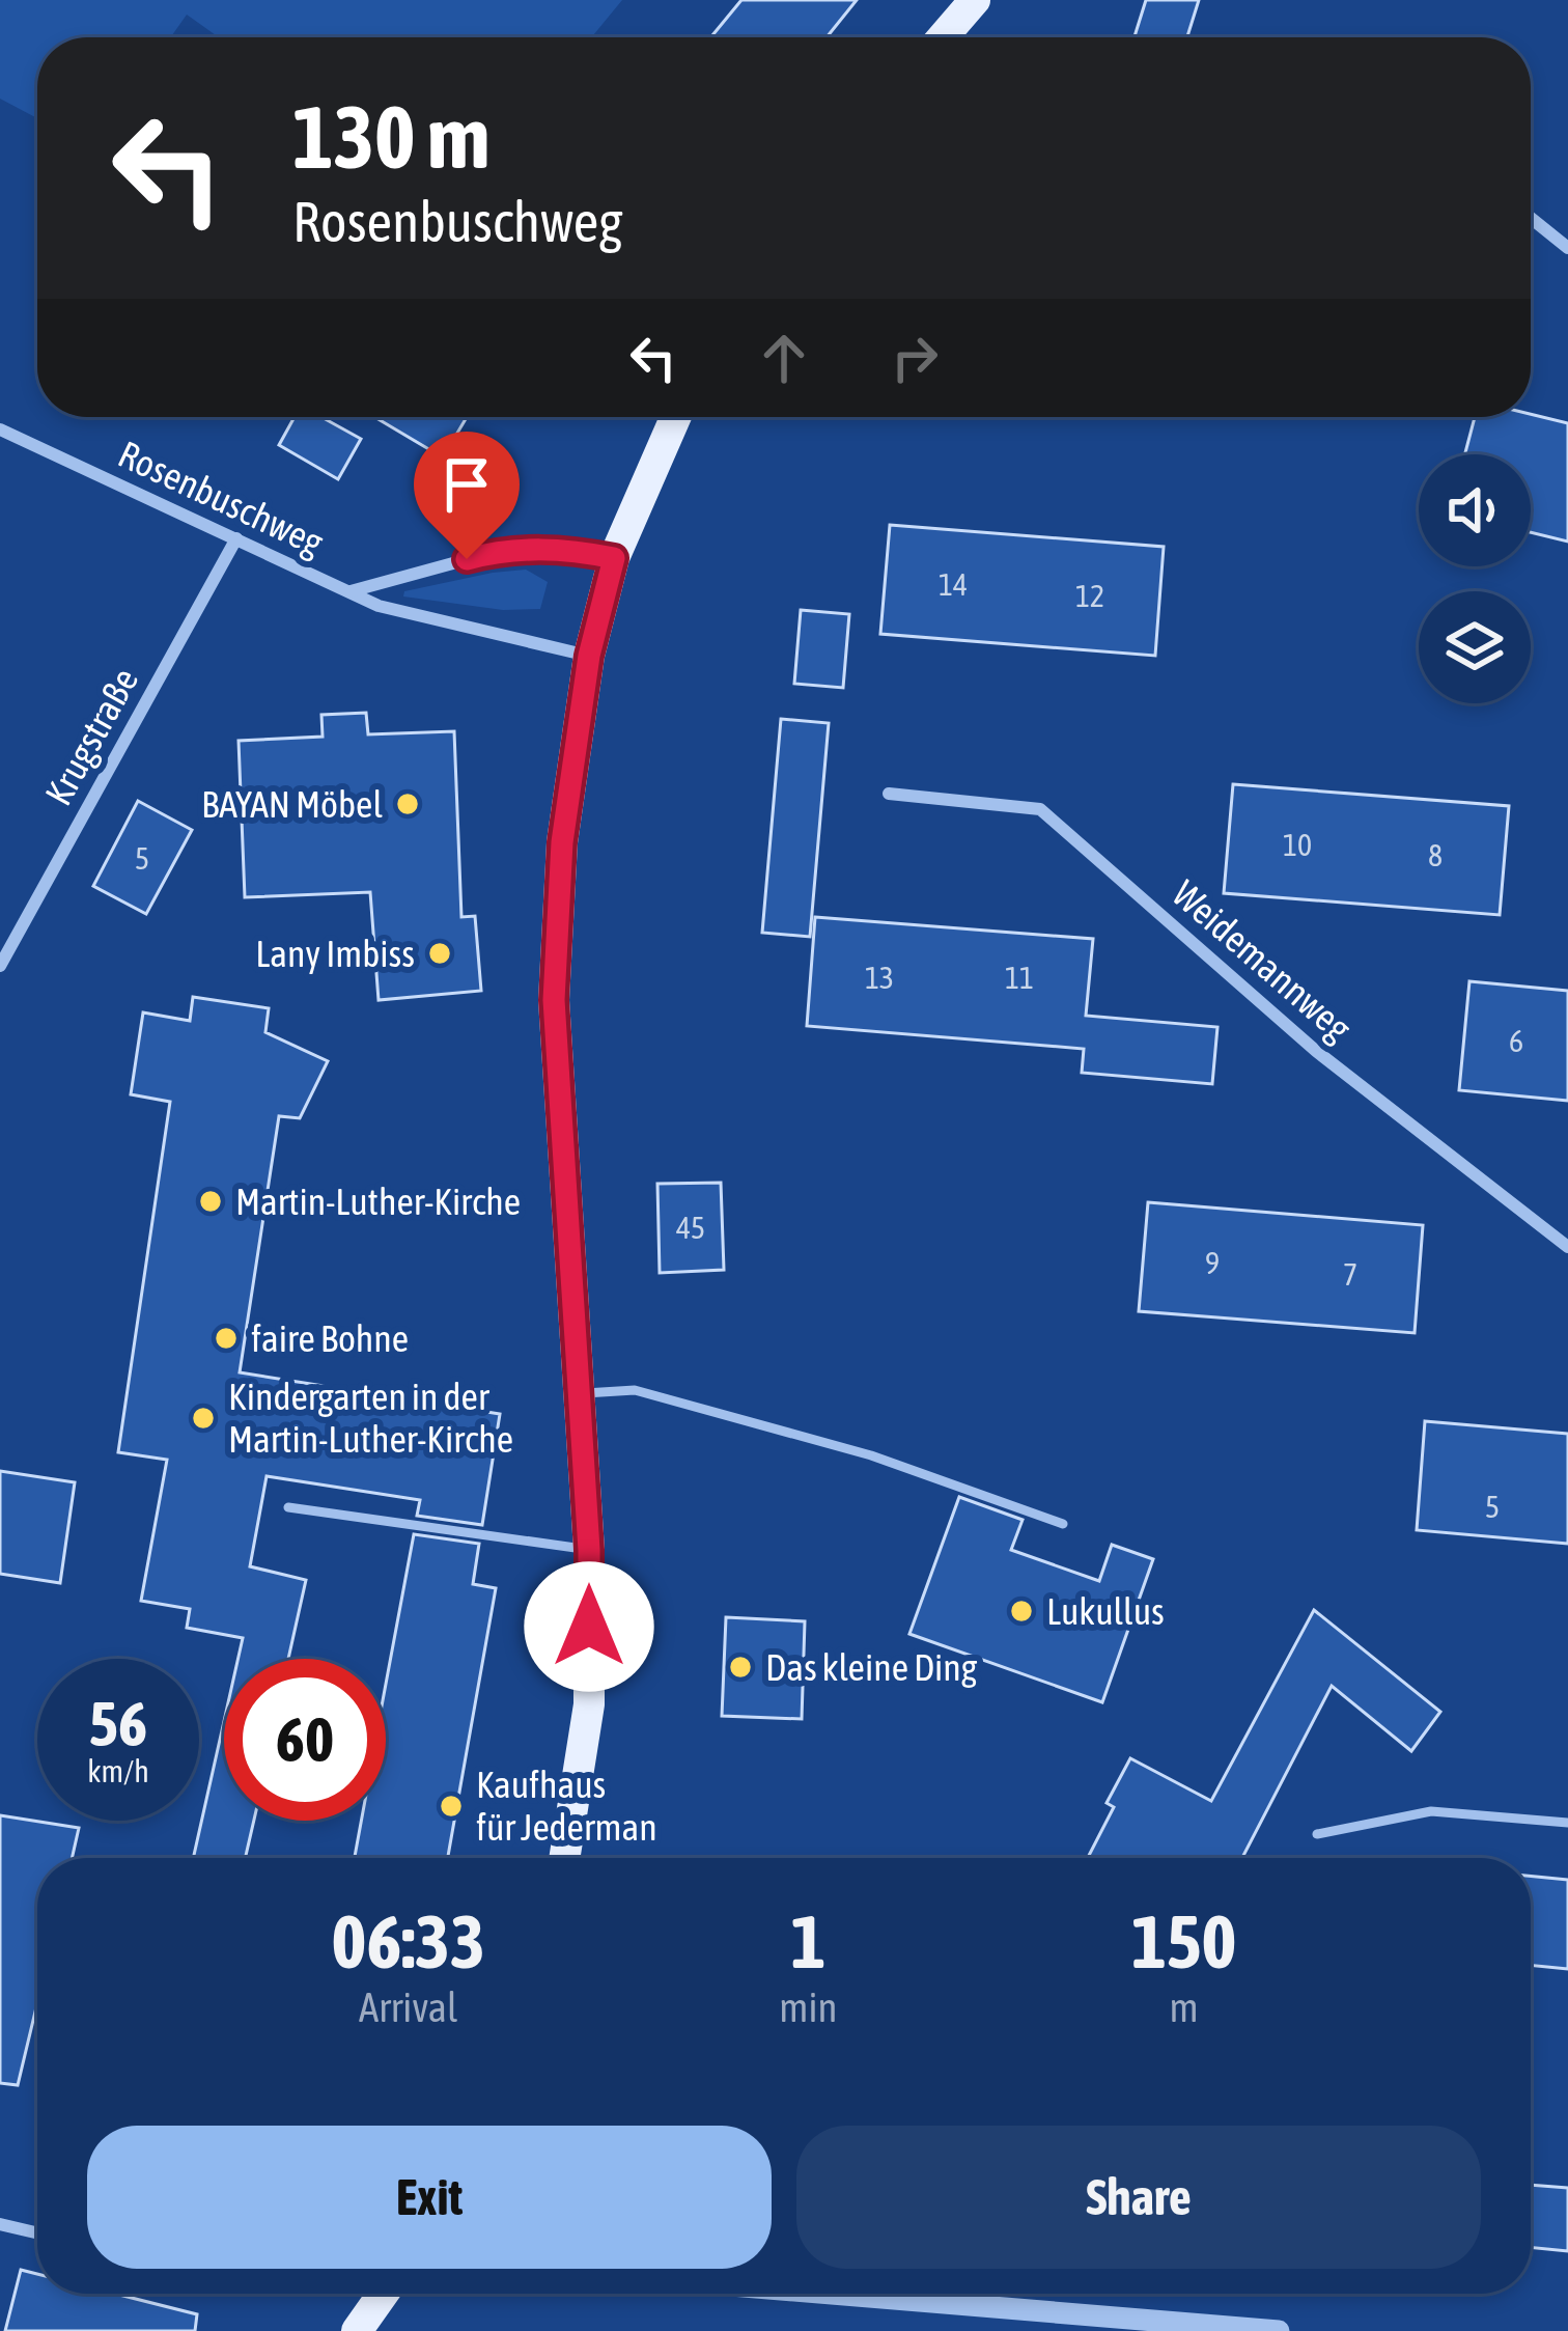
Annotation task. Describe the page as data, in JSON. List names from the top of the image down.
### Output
{
  "streets": {
    "street": ["Rosenbuschweg", "Krugstraße", "Weidemannweg"]
  },
  "crossings": [
    ["Rosenbuschweg", "Krugstraße"]
  ],
  "places": [
    "BAYAN Möbel",
    "Lany Imbiss",
    "Martin-Luther-Kirche",
    "faire Bohne",
    "Kindergarten in der Martin-Luther-Kirche",
    "Lukullus",
    "Das kleine Ding",
    "Kaufhaus für Jederman"
  ],
  "house_numbers": [
    "14",
    "12",
    "10",
    "8",
    "5",
    "13",
    "11",
    "6",
    "45",
    "9",
    "7",
    "5"
  ],
  "page": {
    "turn": ["130 m", "Rosenbuschweg"],
    "speed": "56 km/h",
    "limit": "60",
    "eta": [
      "06:33",
      "Arrival",
      "1",
      "min",
      "150",
      "m"
    ],
    "buttons": ["Exit", "Share"]
  }
}
